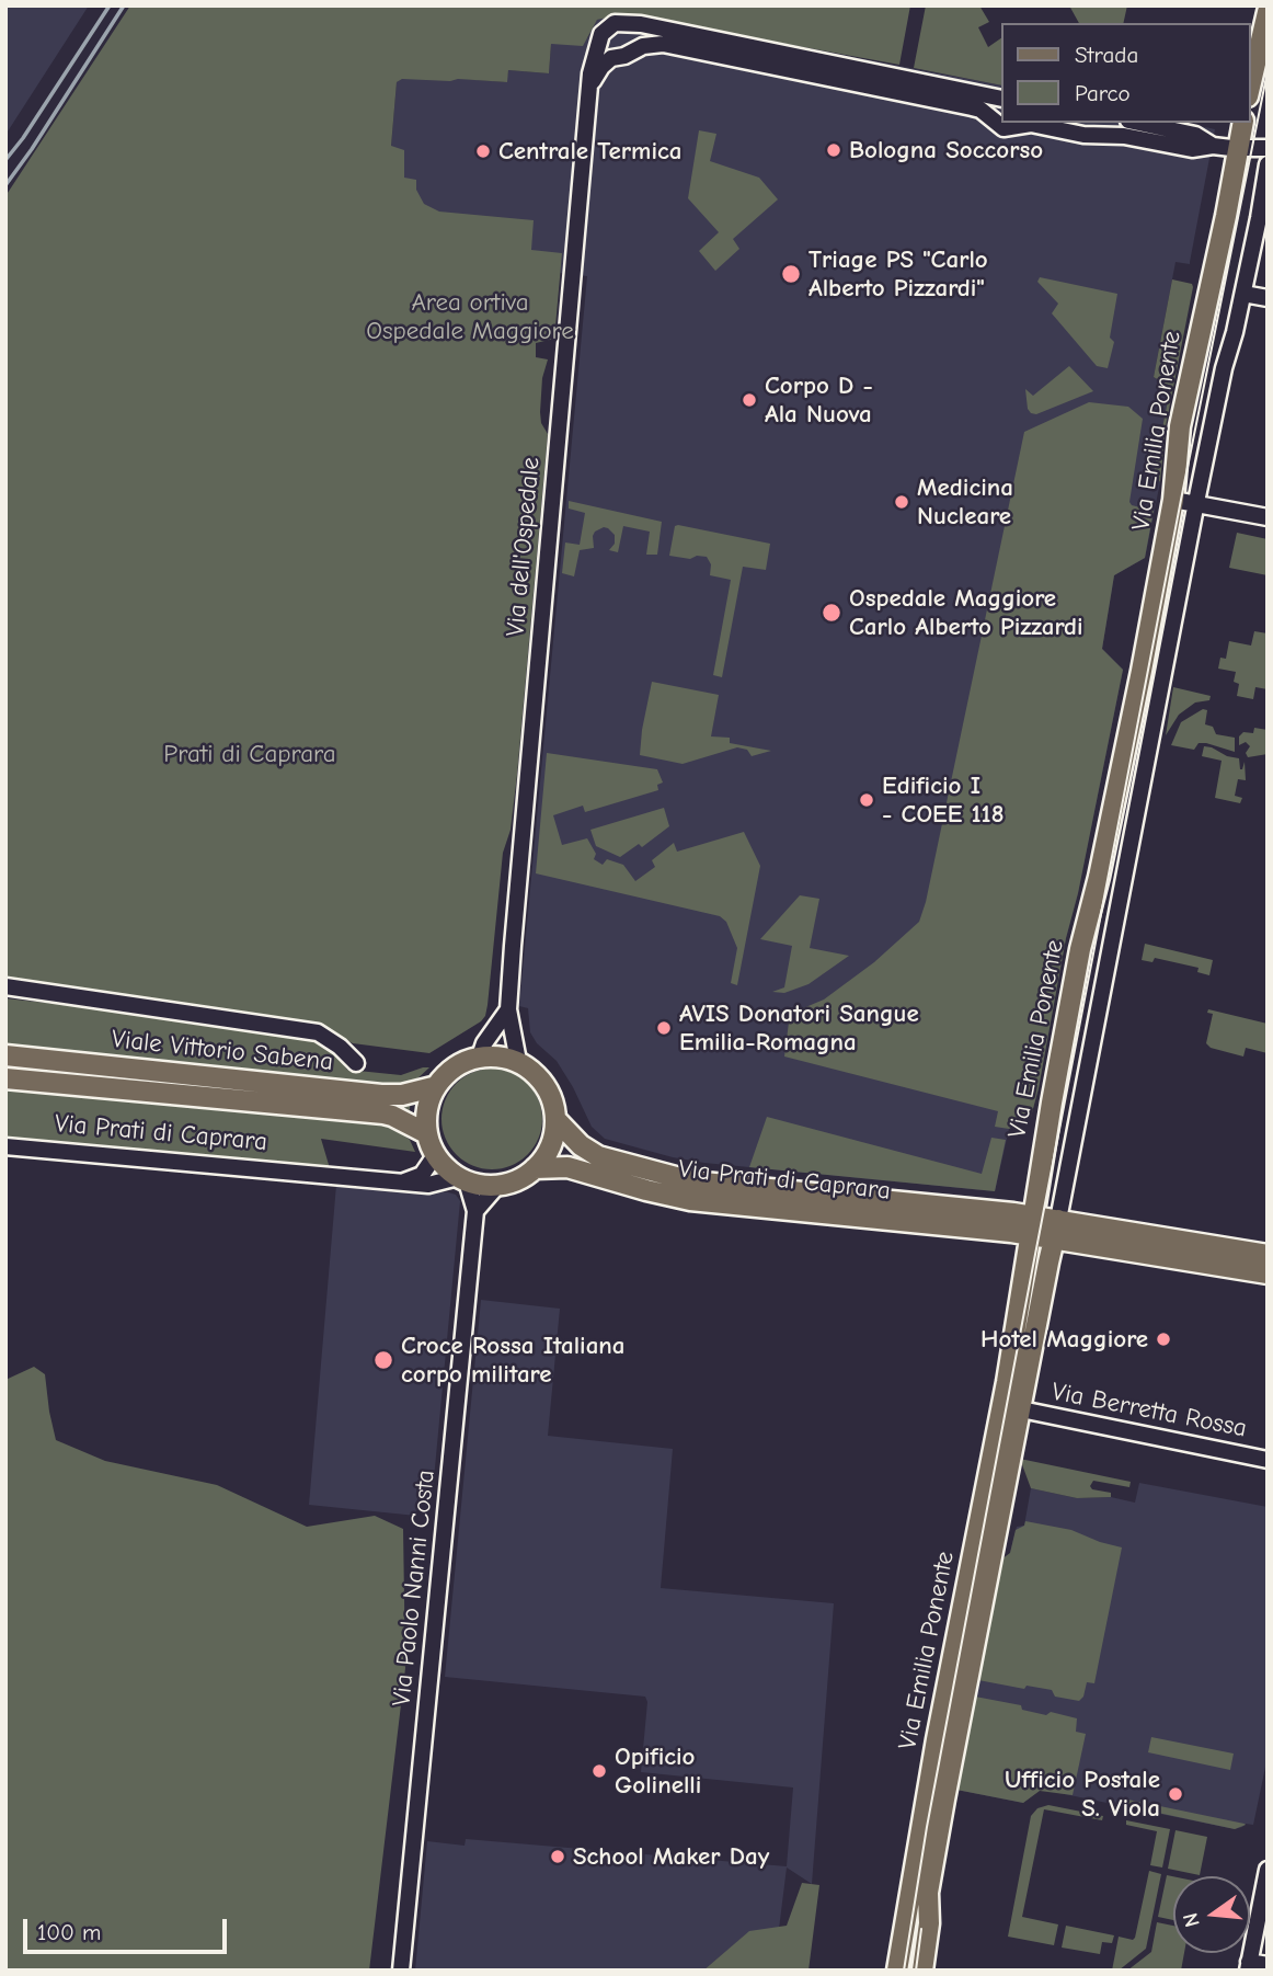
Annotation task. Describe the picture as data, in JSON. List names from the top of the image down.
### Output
{
  "streets": {
    "main road": ["Via Emilia Ponente", "Viale Vittorio Sabena", "Via Prati di Caprara"],
    "street": ["Via dell'Ospedale", "Via Berretta Rossa", "Via Paolo Nanni Costa"]
  },
  "crossings": [
    ["Via Emilia Ponente", "Via Prati di Caprara"],
    ["Via Emilia Ponente", "Via Berretta Rossa"],
    ["Via dell'Ospedale", "Viale Vittorio Sabena"],
    ["Via dell'Ospedale", "Via Prati di Caprara"],
    ["Via dell'Ospedale", "Via Paolo Nanni Costa"],
    ["Viale Vittorio Sabena", "Via Prati di Caprara"],
    ["Viale Vittorio Sabena", "Via Paolo Nanni Costa"],
    ["Via Prati di Caprara", "Via Paolo Nanni Costa"]
  ],
  "parks": ["Area ortiva Ospedale Maggiore", "Prati di Caprara"],
  "places": [
    "Bologna Soccorso",
    "Centrale Termica",
    "Triage PS \"Carlo Alberto Pizzardi\"",
    "Corpo D - Ala Nuova",
    "Medicina Nucleare",
    "Ospedale Maggiore Carlo Alberto Pizzardi",
    "Edificio I - COEE 118",
    "AVIS Donatori Sangue Emilia-Romagna",
    "Hotel Maggiore",
    "Croce Rossa Italiana corpo militare",
    "Opificio Golinelli",
    "Ufficio Postale S. Viola",
    "School Maker Day"
  ],
  "legend": ["Strada", "Parco"],
  "scale_bar": "100 m",
  "north": "left"
}
